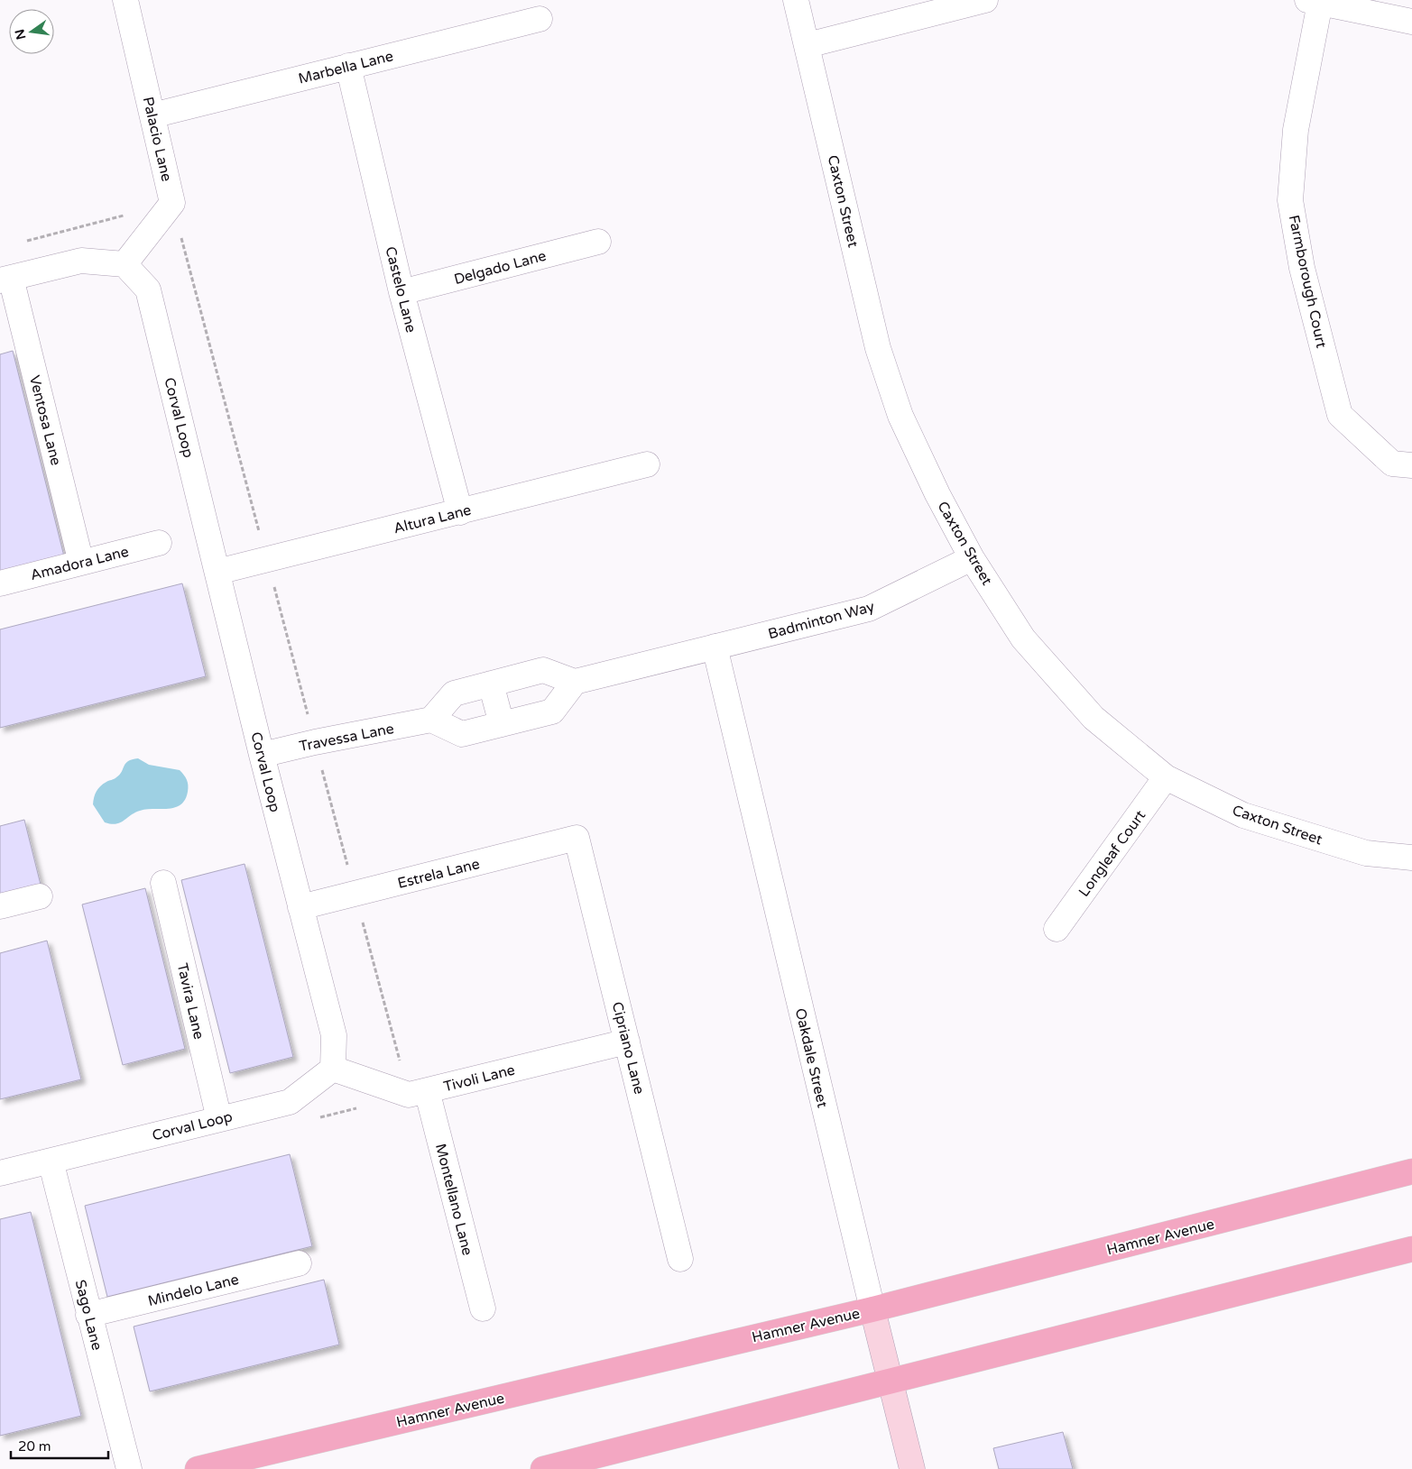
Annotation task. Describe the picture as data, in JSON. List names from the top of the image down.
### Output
{
  "streets": {
    "main road": ["Hamner Avenue"],
    "street": [
      "Marbella Lane",
      "Palacio Lane",
      "Caxton Street",
      "Delgado Lane",
      "Farmborough Court",
      "Castelo Lane",
      "Corval Loop",
      "Ventosa Lane",
      "Altura Lane",
      "Amadora Lane",
      "Badminton Way",
      "Travessa Lane",
      "Longleaf Court",
      "Estrela Lane",
      "Tavira Lane",
      "Cipriano Lane",
      "Oakdale Street",
      "Tivoli Lane",
      "Montellano Lane",
      "Mindelo Lane",
      "Sago Lane"
    ]
  },
  "crossings": [
    ["Marbella Lane", "Palacio Lane"],
    ["Marbella Lane", "Castelo Lane"],
    ["Palacio Lane", "Corval Loop"],
    ["Caxton Street", "Badminton Way"],
    ["Caxton Street", "Longleaf Court"],
    ["Delgado Lane", "Castelo Lane"],
    ["Castelo Lane", "Altura Lane"],
    ["Corval Loop", "Altura Lane"],
    ["Corval Loop", "Travessa Lane"],
    ["Corval Loop", "Estrela Lane"],
    ["Corval Loop", "Tavira Lane"],
    ["Corval Loop", "Tivoli Lane"],
    ["Corval Loop", "Sago Lane"],
    ["Ventosa Lane", "Amadora Lane"],
    ["Badminton Way", "Oakdale Street"],
    ["Estrela Lane", "Cipriano Lane"],
    ["Cipriano Lane", "Tivoli Lane"],
    ["Oakdale Street", "Hamner Avenue"],
    ["Tivoli Lane", "Montellano Lane"],
    ["Mindelo Lane", "Sago Lane"]
  ],
  "scale_bar": "20 m",
  "north": "left"
}
